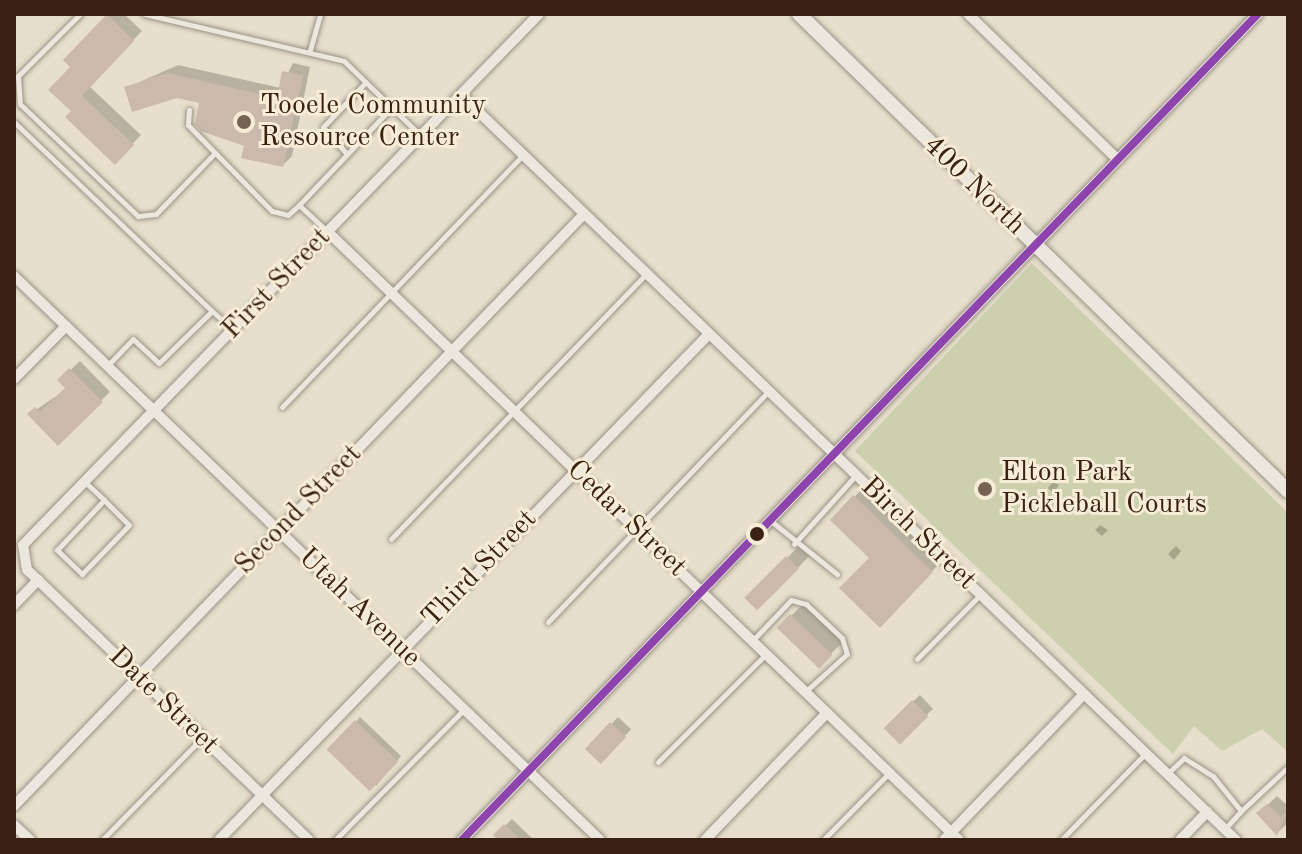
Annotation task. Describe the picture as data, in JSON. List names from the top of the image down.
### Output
{
  "streets": {
    "street": [
      "400 North",
      "First Street",
      "Second Street",
      "Cedar Street",
      "Birch Street",
      "Third Street",
      "Utah Avenue",
      "Date Street"
    ]
  },
  "crossings": [
    ["First Street", "Cedar Street"],
    ["First Street", "Birch Street"],
    ["First Street", "Utah Avenue"],
    ["First Street", "Date Street"],
    ["Second Street", "Cedar Street"],
    ["Second Street", "Birch Street"],
    ["Second Street", "Utah Avenue"],
    ["Second Street", "Date Street"],
    ["Cedar Street", "Third Street"],
    ["Birch Street", "Third Street"],
    ["Third Street", "Utah Avenue"],
    ["Third Street", "Date Street"]
  ],
  "places": ["Tooele Community Resource Center", "Elton Park Pickleball Courts"]
}
